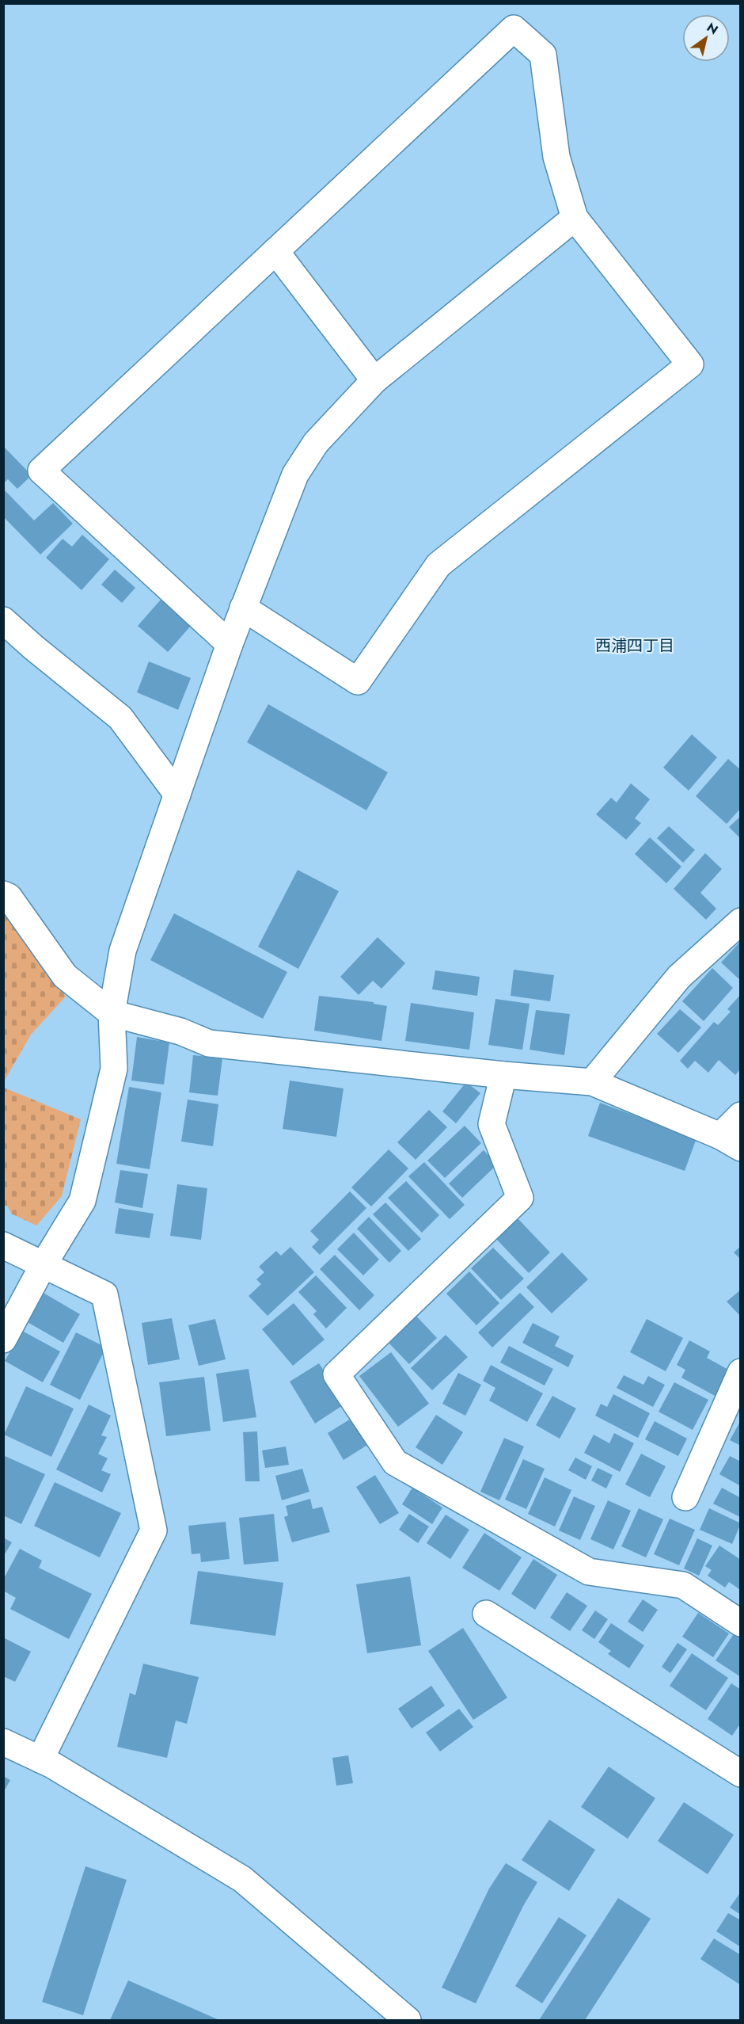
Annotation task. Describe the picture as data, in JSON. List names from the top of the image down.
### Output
{
  "districts": ["西浦四丁目"],
  "north": "top right"
}
